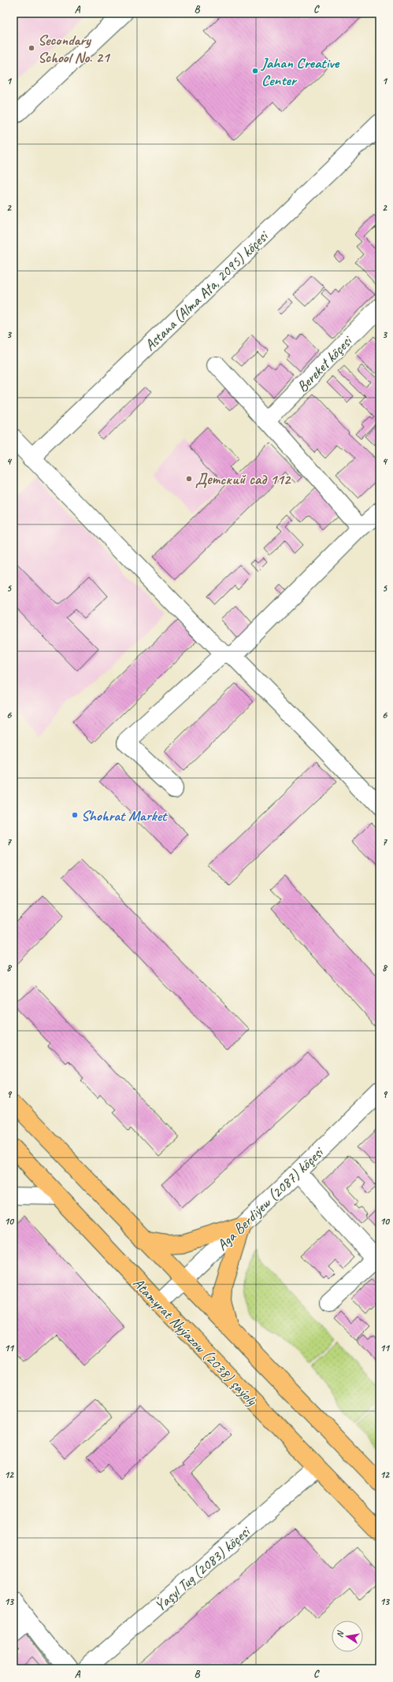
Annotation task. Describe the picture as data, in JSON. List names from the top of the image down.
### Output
{
  "streets": {
    "main road": ["Atamyrat Nyýazow (2038) şaýoly"],
    "street": [
      "Astana (Alma Ata, 2095) köçesi",
      "Bereket köçesi",
      "Aga Berdiýew (2087) köçesi",
      "Ýaşyl Tug (2083) köçesi"
    ]
  },
  "crossings": [
    ["Aga Berdiýew (2087) köçesi", "Atamyrat Nyýazow (2038) şaýoly"],
    ["Atamyrat Nyýazow (2038) şaýoly", "Ýaşyl Tug (2083) köçesi"]
  ],
  "places": [
    "Secondary School No. 21",
    "Jahan Creative Center",
    "Детский сад 112",
    "Shohrat Market"
  ],
  "north": "left",
  "grid": {
    "columns": ["A", "B", "C"],
    "rows": [
      "1",
      "2",
      "3",
      "4",
      "5",
      "6",
      "7",
      "8",
      "9",
      "10",
      "11",
      "12",
      "13"
    ]
  }
}
